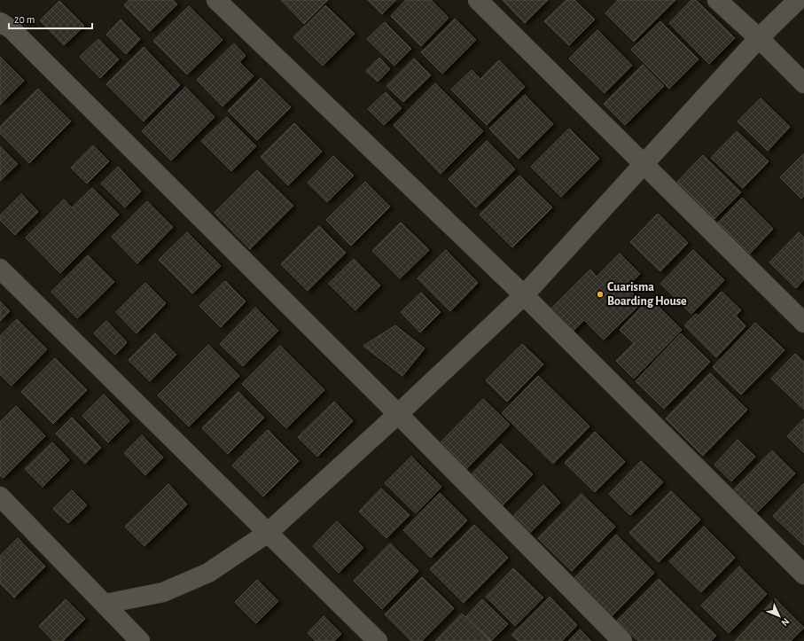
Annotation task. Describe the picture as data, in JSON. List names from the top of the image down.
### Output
{
  "places": ["Cuarisma Boarding House"],
  "scale_bar": "20 m",
  "north": "bottom right"
}
